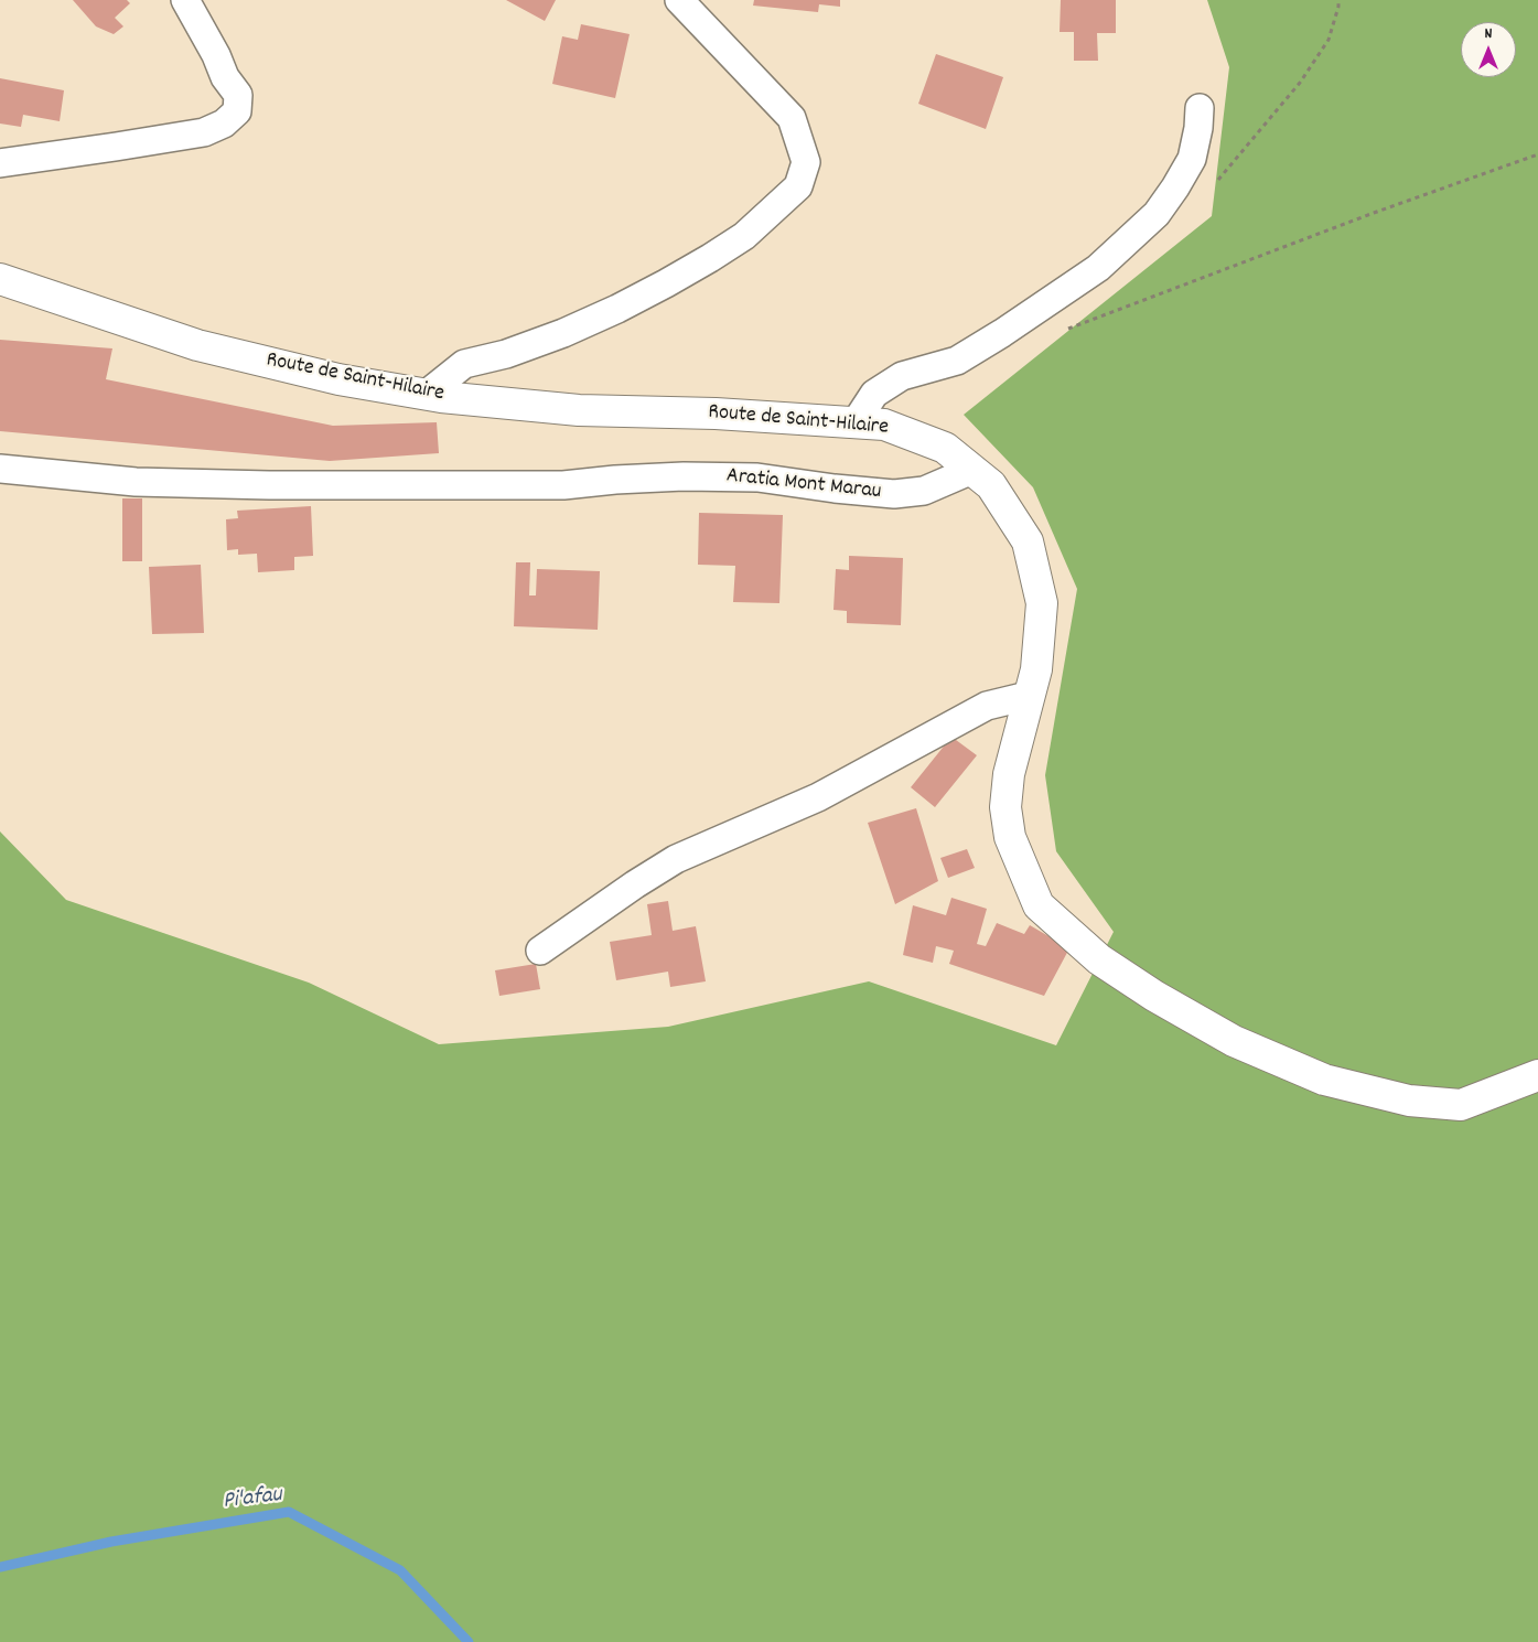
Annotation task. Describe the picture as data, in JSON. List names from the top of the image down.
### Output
{
  "streets": {
    "street": ["Route de Saint-Hilaire", "Aratia Mont Marau"]
  },
  "crossings": [
    ["Route de Saint-Hilaire", "Aratia Mont Marau"]
  ],
  "water": ["Pi'afau"],
  "north": "top"
}
